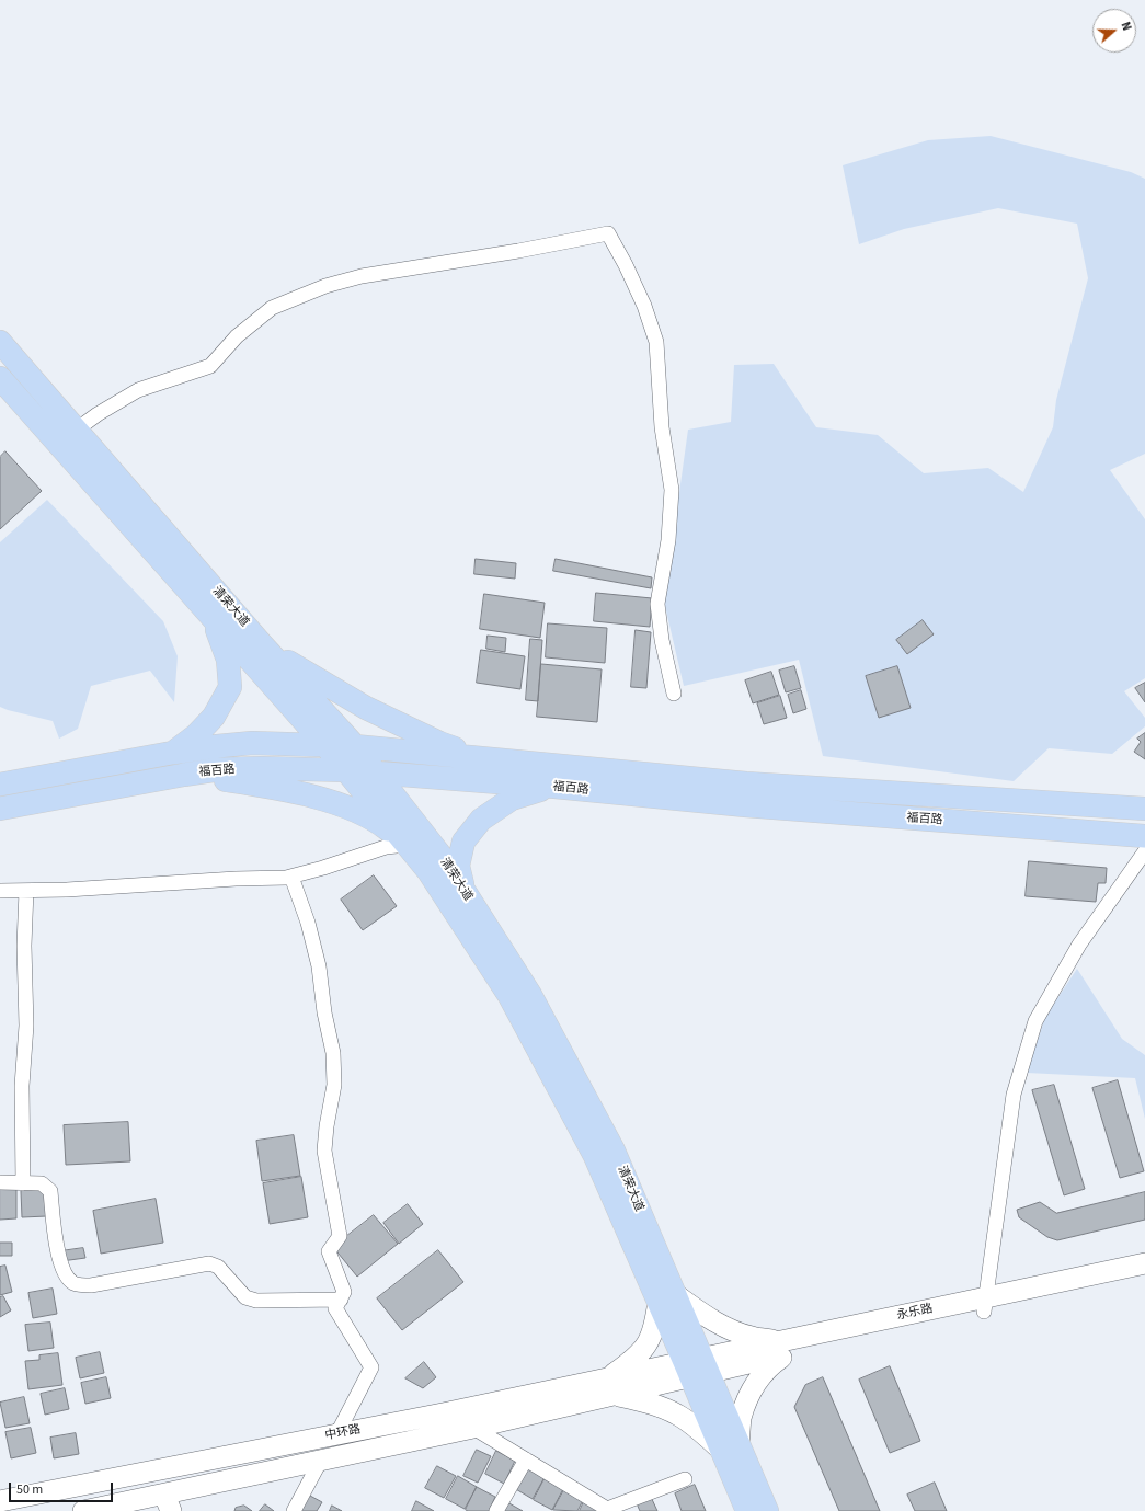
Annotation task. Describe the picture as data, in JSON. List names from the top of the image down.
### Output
{
  "streets": {
    "main road": ["清荣大道", "福百路"],
    "street": ["永乐路", "中环路"]
  },
  "crossings": [
    ["清荣大道", "福百路"],
    ["清荣大道", "永乐路"],
    ["清荣大道", "中环路"],
    ["永乐路", "中环路"]
  ],
  "scale_bar": "50 m",
  "north": "right"
}
